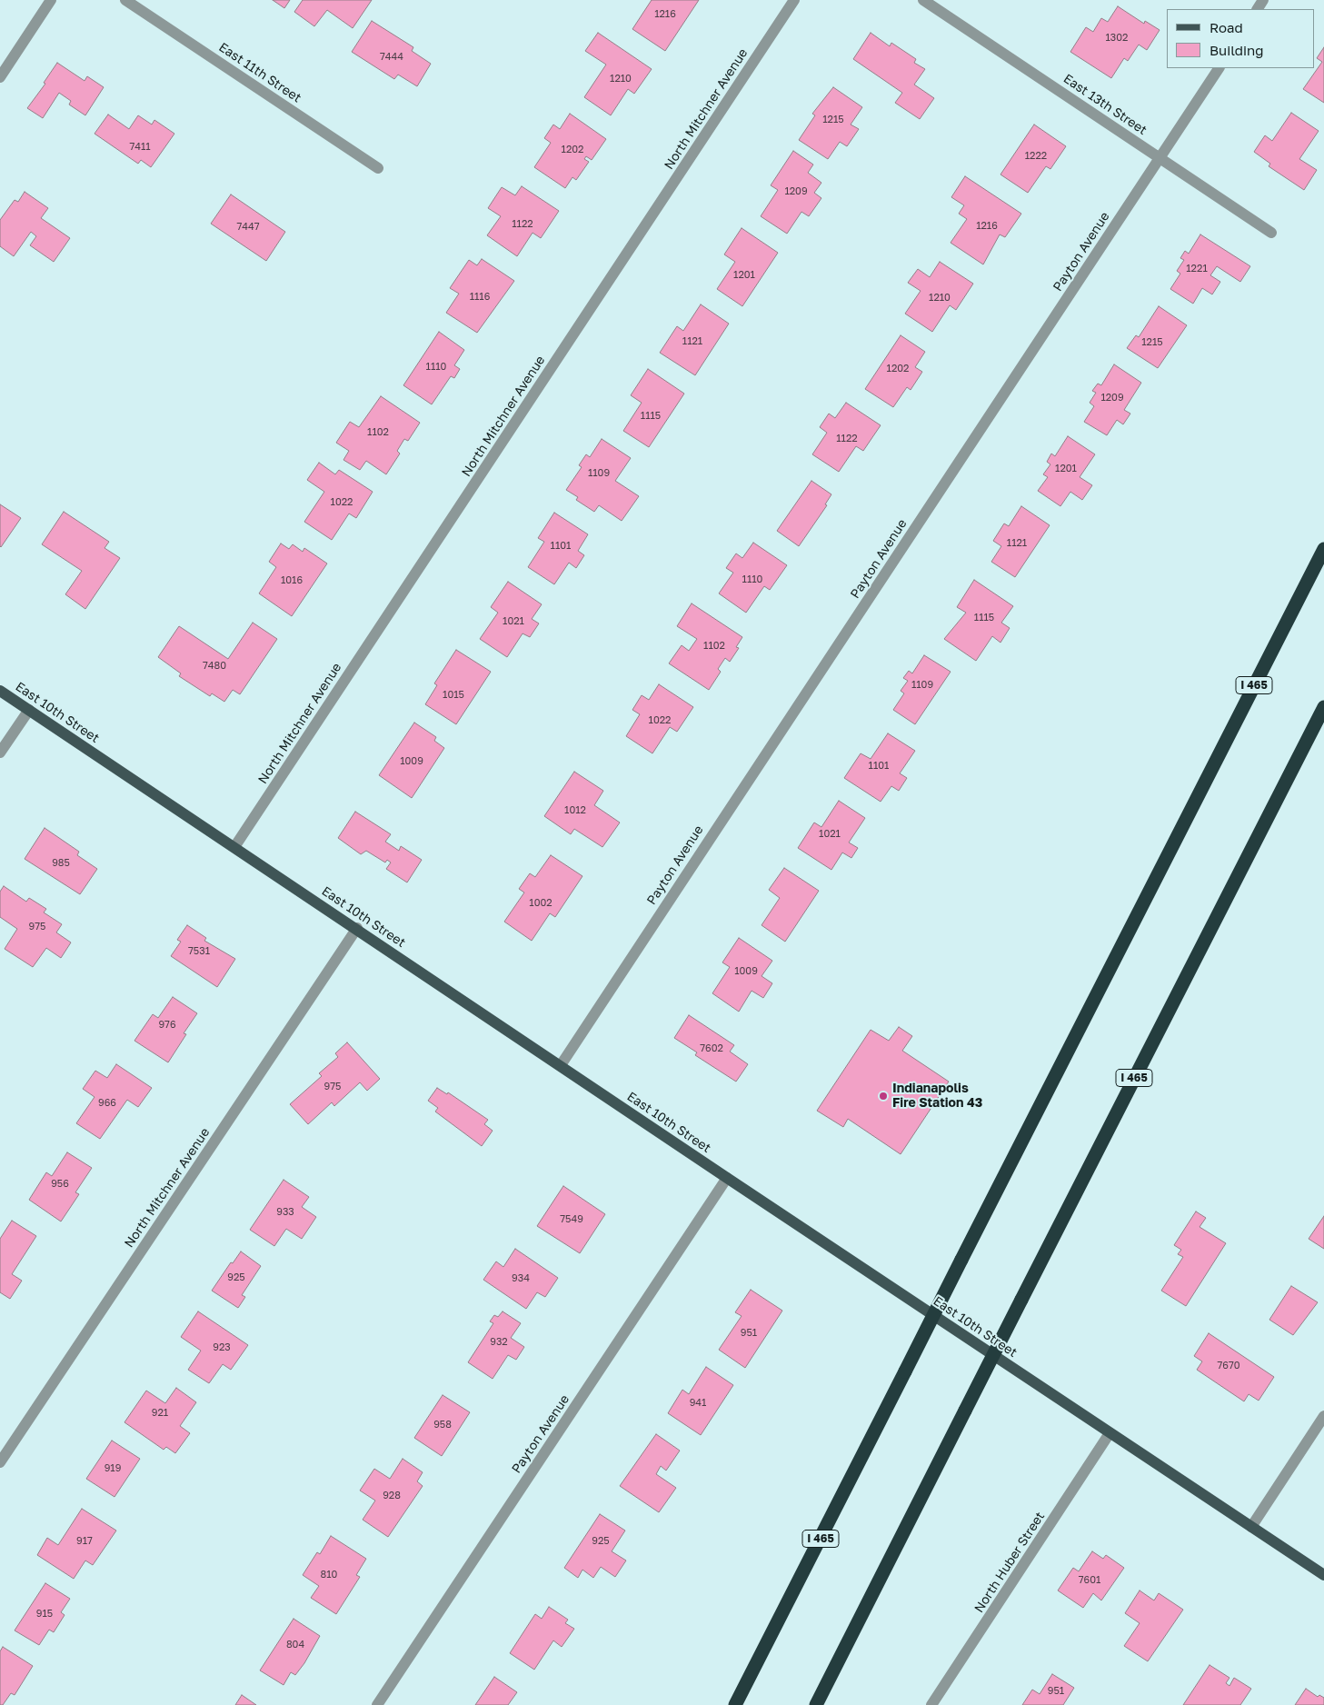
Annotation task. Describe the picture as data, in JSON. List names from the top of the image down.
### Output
{
  "streets": {
    "highway": ["I 465"],
    "main road": ["East 10th Street"],
    "street": [
      "East 11th Street",
      "East 13th Street",
      "North Mitchner Avenue",
      "Payton Avenue",
      "North Huber Street"
    ]
  },
  "crossings": [
    ["East 13th Street", "Payton Avenue"],
    ["North Mitchner Avenue", "East 10th Street"],
    ["Payton Avenue", "East 10th Street"],
    ["East 10th Street", "North Huber Street"]
  ],
  "places": ["Indianapolis Fire Station 43"],
  "house_numbers": [
    "1216",
    "1302",
    "7444",
    "1210",
    "1215",
    "7411",
    "1202",
    "1222",
    "1209",
    "1122",
    "1216",
    "7447",
    "1221",
    "1201",
    "1116",
    "1210",
    "1121",
    "1215",
    "1110",
    "1202",
    "1209",
    "1115",
    "1102",
    "1122",
    "1201",
    "1109",
    "1022",
    "1121",
    "1101",
    "1110",
    "1016",
    "1115",
    "1021",
    "1102",
    "7480",
    "1109",
    "1015",
    "1022",
    "1009",
    "1101",
    "1012",
    "1021",
    "985",
    "1002",
    "975",
    "7531",
    "1009",
    "976",
    "7602",
    "975",
    "966",
    "956",
    "933",
    "7549",
    "925",
    "934",
    "951",
    "932",
    "923",
    "7670",
    "941",
    "921",
    "958",
    "919",
    "928",
    "917",
    "925",
    "810",
    "7601",
    "915",
    "804",
    "951"
  ],
  "legend": ["Road", "Building"]
}
